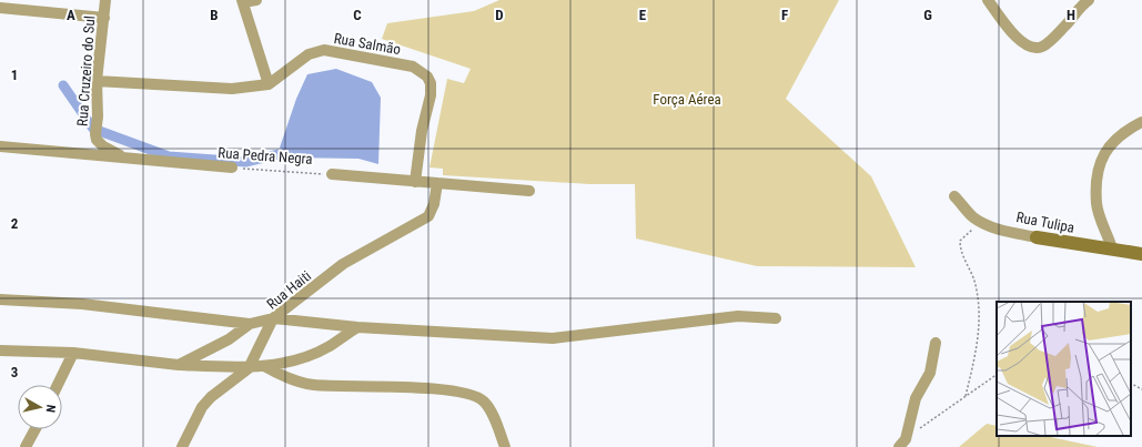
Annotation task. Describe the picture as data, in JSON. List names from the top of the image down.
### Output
{
  "streets": {
    "main road": ["Rua Tulipa"],
    "street": [
      "Rua Salmão",
      "Rua Cruzeiro do Sul",
      "Rua Pedra Negra",
      "Rua Haiti"
    ]
  },
  "crossings": [
    ["Rua Salmão", "Rua Cruzeiro do Sul"],
    ["Rua Salmão", "Rua Pedra Negra"],
    ["Rua Cruzeiro do Sul", "Rua Pedra Negra"],
    ["Rua Pedra Negra", "Rua Haiti"]
  ],
  "parks": ["Força Aérea"],
  "north": "right",
  "grid": {
    "columns": [
      "A",
      "B",
      "C",
      "D",
      "E",
      "F",
      "G",
      "H"
    ],
    "rows": ["1", "2", "3"]
  }
}
